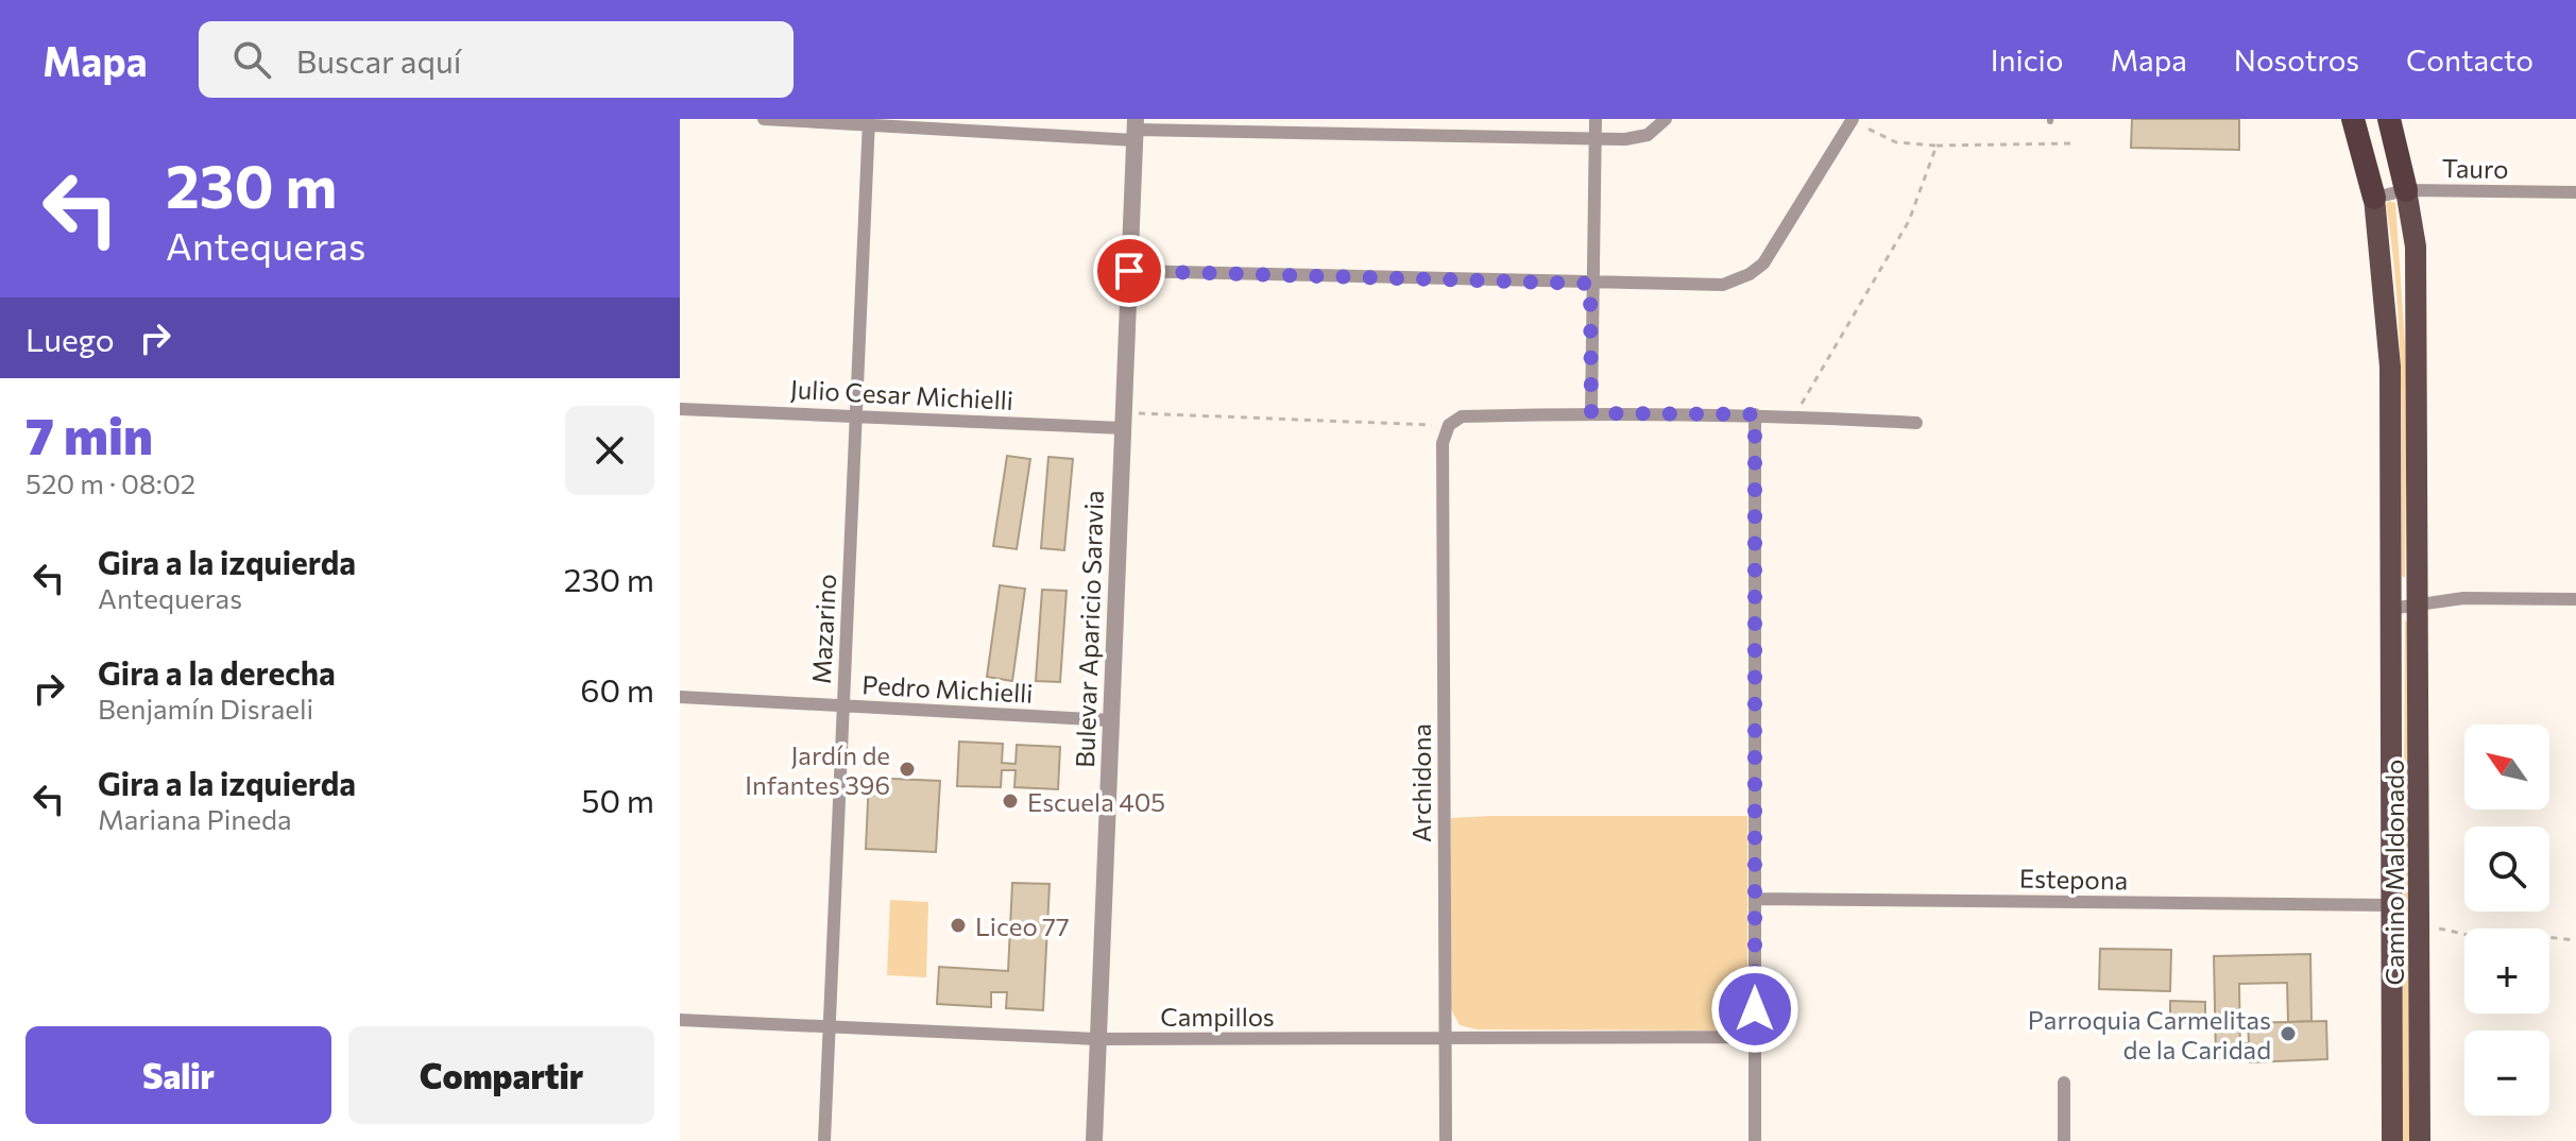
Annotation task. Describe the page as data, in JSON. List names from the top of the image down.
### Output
{
  "streets": {
    "main road": ["Camino Maldonado"],
    "street": [
      "Tauro",
      "Julio Cesar Michielli",
      "Mazarino",
      "Bulevar Aparicio Saravia",
      "Pedro Michielli",
      "Archidona",
      "Estepona",
      "Campillos"
    ]
  },
  "crossings": [
    ["Tauro", "Camino Maldonado"],
    ["Julio Cesar Michielli", "Mazarino"],
    ["Julio Cesar Michielli", "Bulevar Aparicio Saravia"],
    ["Mazarino", "Pedro Michielli"],
    ["Mazarino", "Campillos"],
    ["Bulevar Aparicio Saravia", "Pedro Michielli"],
    ["Bulevar Aparicio Saravia", "Campillos"],
    ["Archidona", "Campillos"],
    ["Camino Maldonado", "Estepona"]
  ],
  "places": [
    "Jardín de Infantes 396",
    "Escuela 405",
    "Liceo 77",
    "Parroquia Carmelitas de la Caridad"
  ],
  "north": "top left",
  "page": {
    "header": "Mapa",
    "search": "Buscar aquí",
    "nav": [
      "Inicio",
      "Mapa",
      "Nosotros",
      "Contacto"
    ],
    "turn": ["230 m", "Antequeras"],
    "then": "Luego",
    "heading": ["7 min", "520 m · 08:02"],
    "list": [
      {
        "name": "Gira a la izquierda",
        "note": "Antequeras",
        "value": "230 m"
      },
      {
        "name": "Gira a la derecha",
        "note": "Benjamín Disraeli",
        "value": "60 m"
      },
      {
        "name": "Gira a la izquierda",
        "note": "Mariana Pineda",
        "value": "50 m"
      }
    ],
    "map_buttons": ["+", "−"],
    "buttons": ["Salir", "Compartir"]
  }
}
